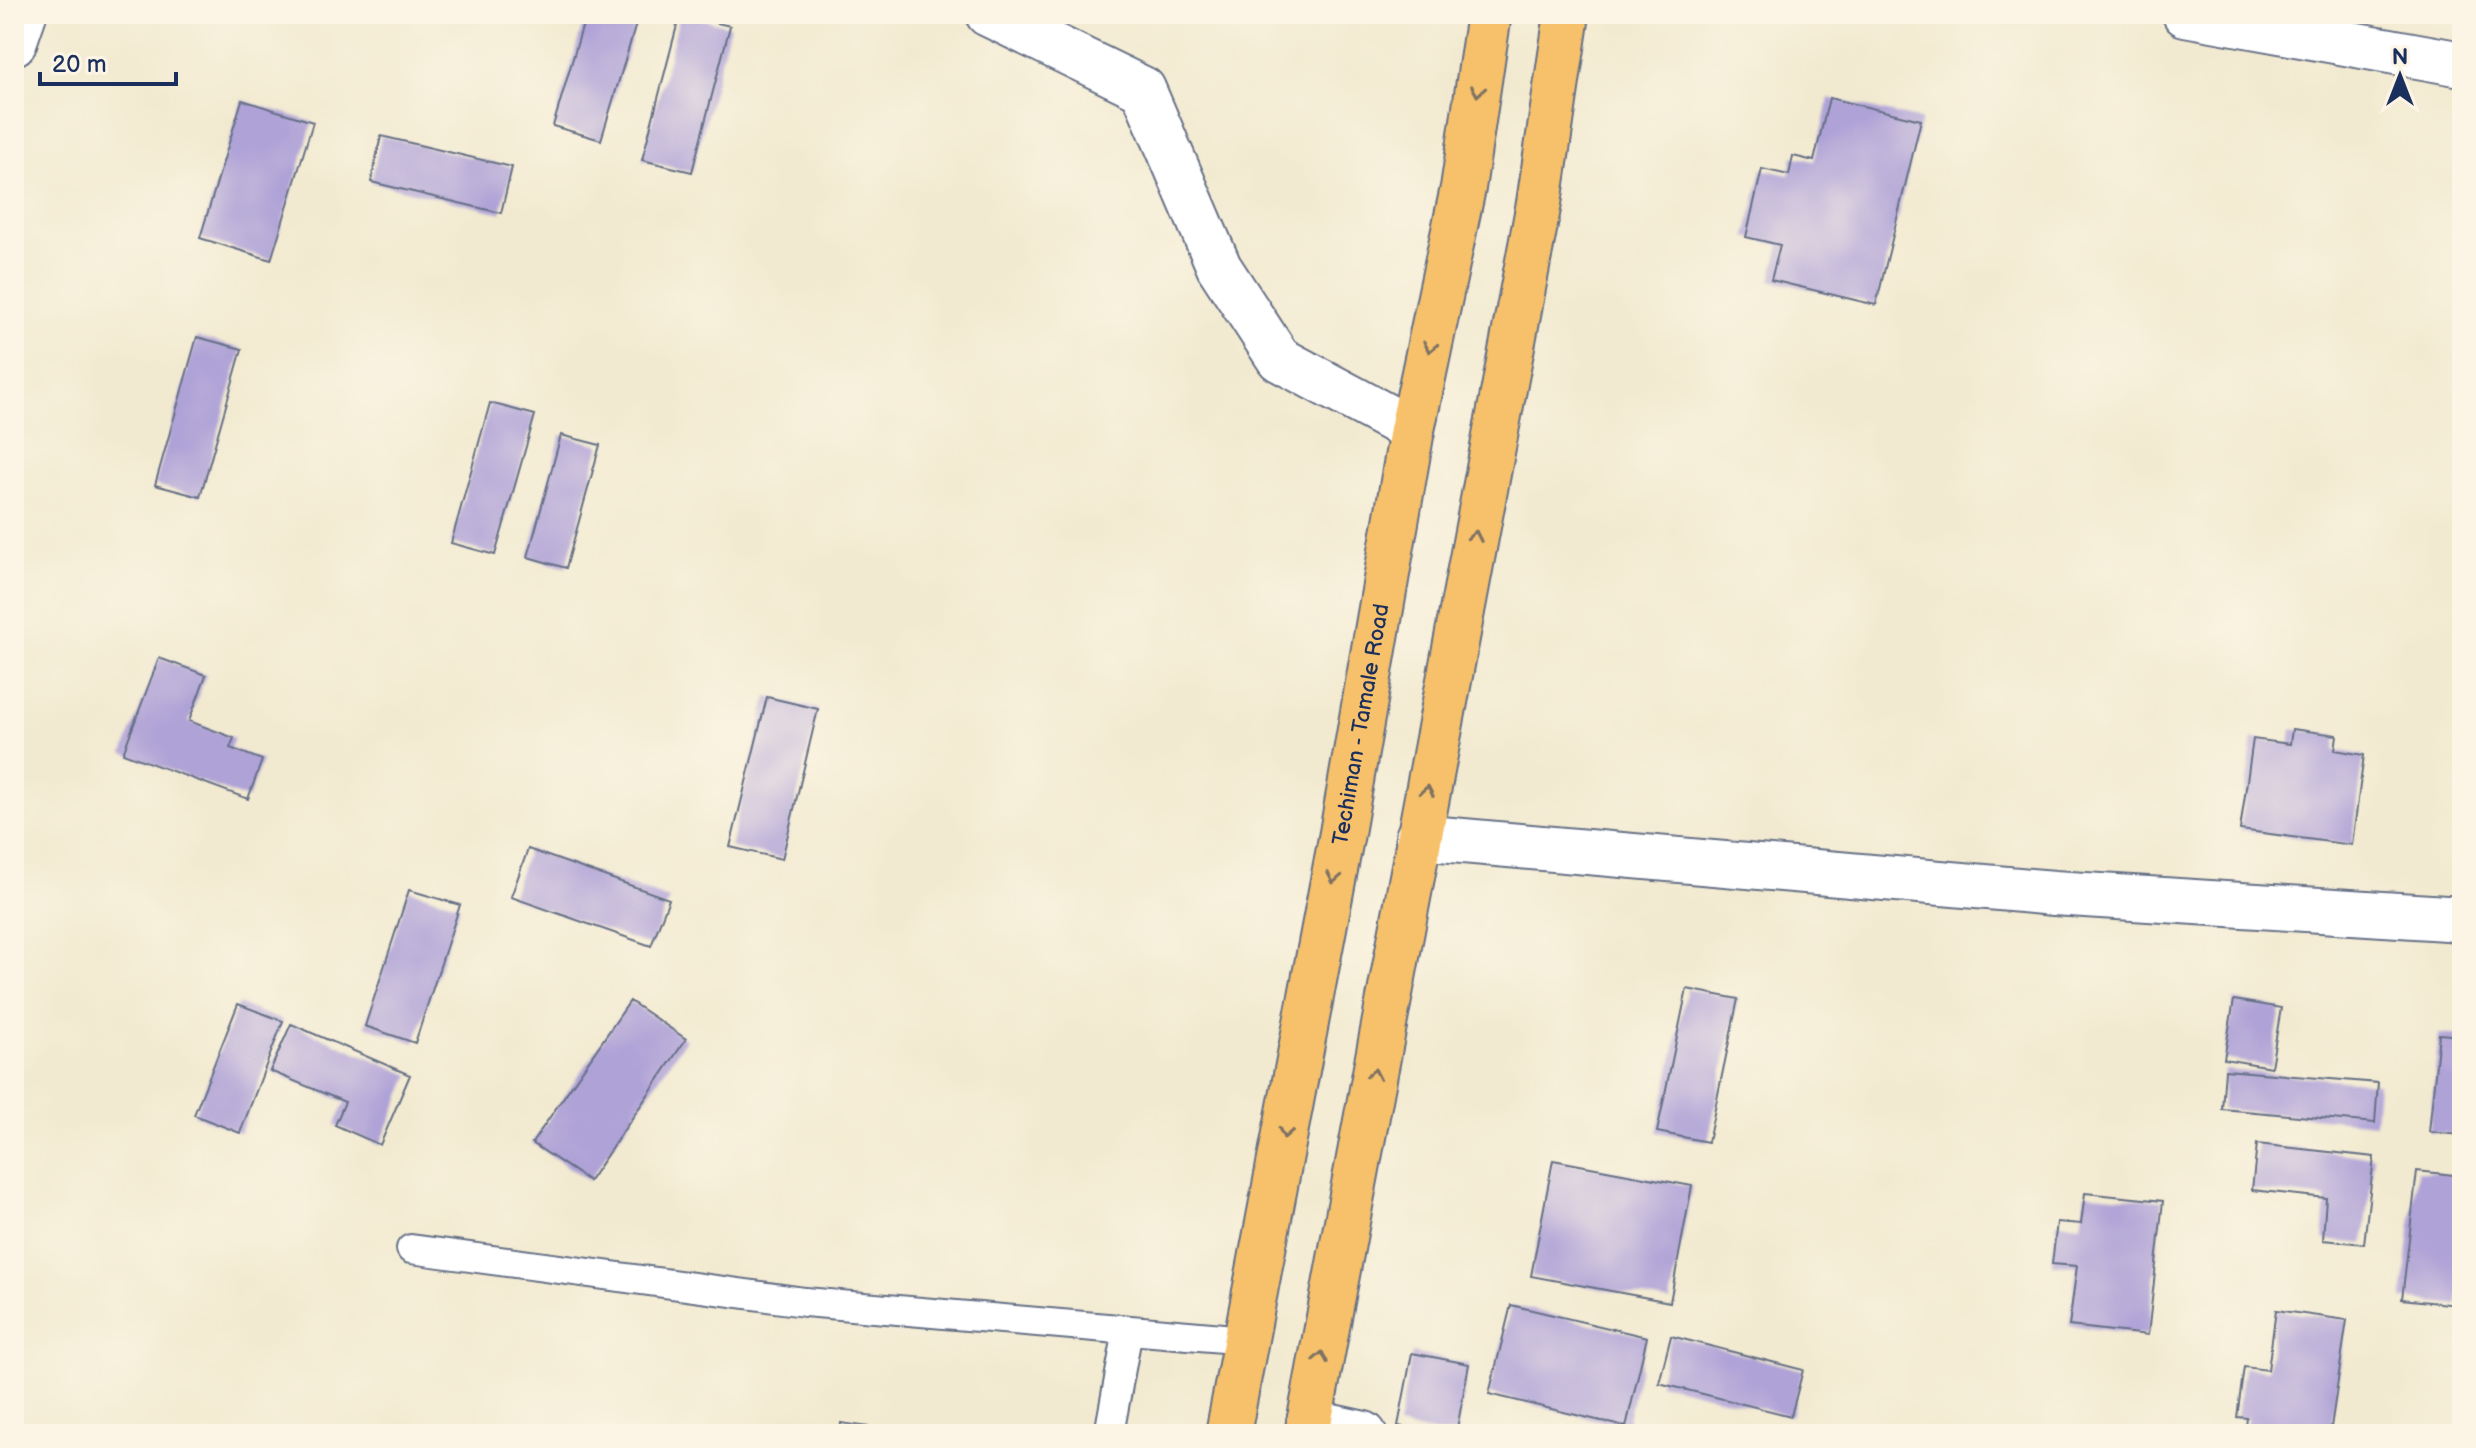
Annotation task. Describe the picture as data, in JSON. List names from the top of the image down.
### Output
{
  "streets": {
    "highway": ["Techiman - Tamale Road"]
  },
  "scale_bar": "20 m",
  "north": "top"
}
